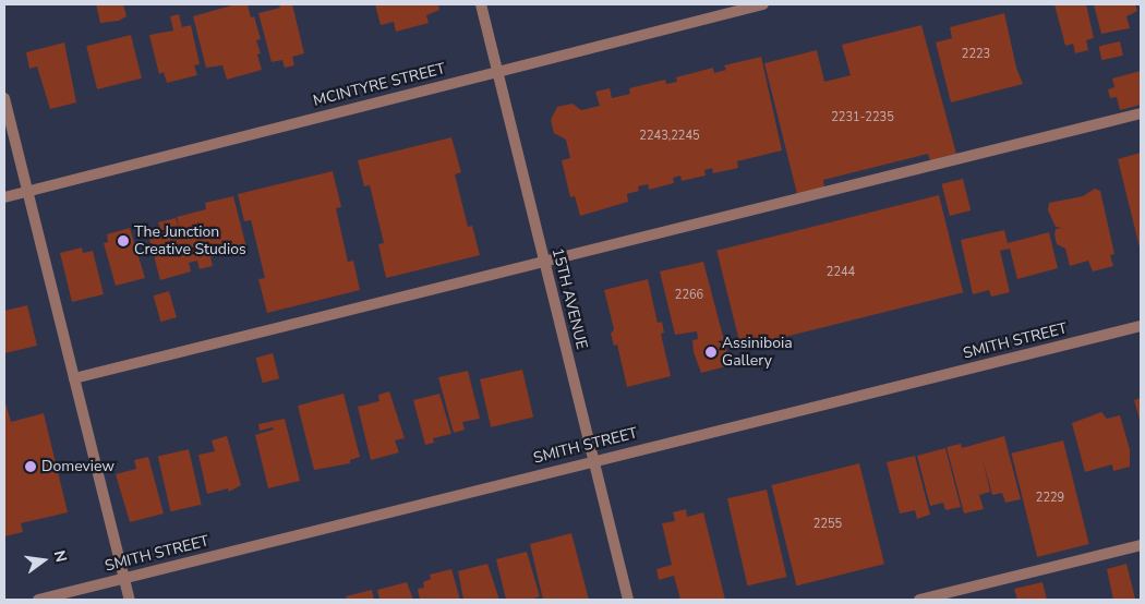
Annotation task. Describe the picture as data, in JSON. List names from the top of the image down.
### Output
{
  "streets": {
    "street": ["MCINTYRE STREET", "15TH AVENUE", "SMITH STREET"]
  },
  "crossings": [
    ["MCINTYRE STREET", "15TH AVENUE"],
    ["15TH AVENUE", "SMITH STREET"]
  ],
  "places": ["The Junction Creative Studios", "Assiniboia Gallery", "Domeview"],
  "house_numbers": [
    "2223",
    "2231-2235",
    "2243,2245",
    "2244",
    "2266",
    "2229",
    "2255"
  ],
  "north": "right"
}
